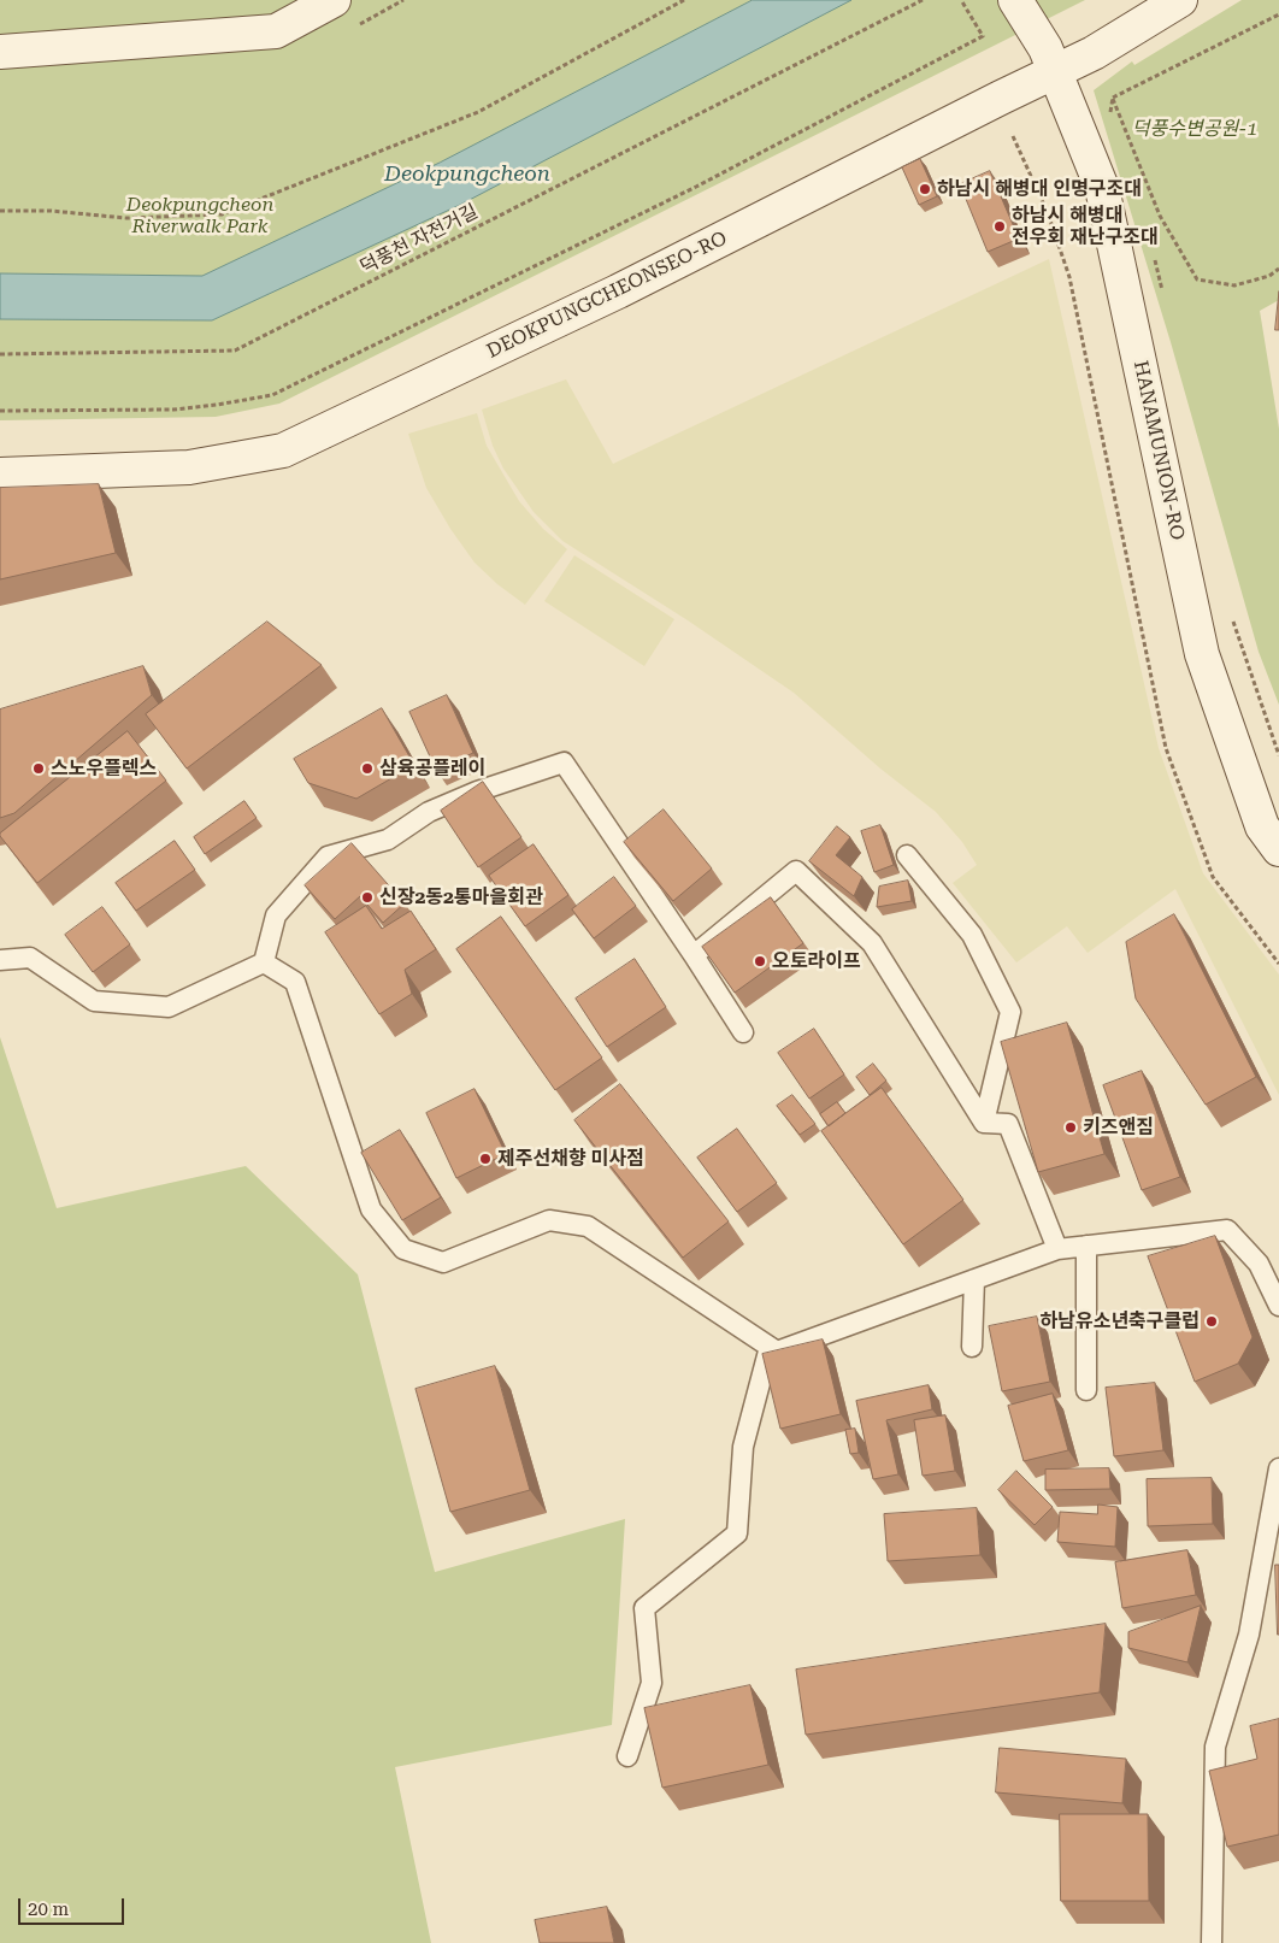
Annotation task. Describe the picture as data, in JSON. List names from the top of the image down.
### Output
{
  "streets": {
    "street": ["DEOKPUNGCHEONSEO-RO", "HANAMUNION-RO"],
    "path": ["덕풍천 자전거길"]
  },
  "crossings": [
    ["DEOKPUNGCHEONSEO-RO", "HANAMUNION-RO"]
  ],
  "water": ["Deokpungcheon"],
  "parks": ["덕풍수변공원-1", "Deokpungcheon Riverwalk Park"],
  "places": [
    "하남시 해병대 인명구조대",
    "하남시 해병대 전우회 재난구조대",
    "스노우플렉스",
    "삼육공플레이",
    "신장2동2통마을회관",
    "오토라이프",
    "키즈앤짐",
    "제주선채향 미사점",
    "하남유소년축구클럽"
  ],
  "scale_bar": "20 m"
}
